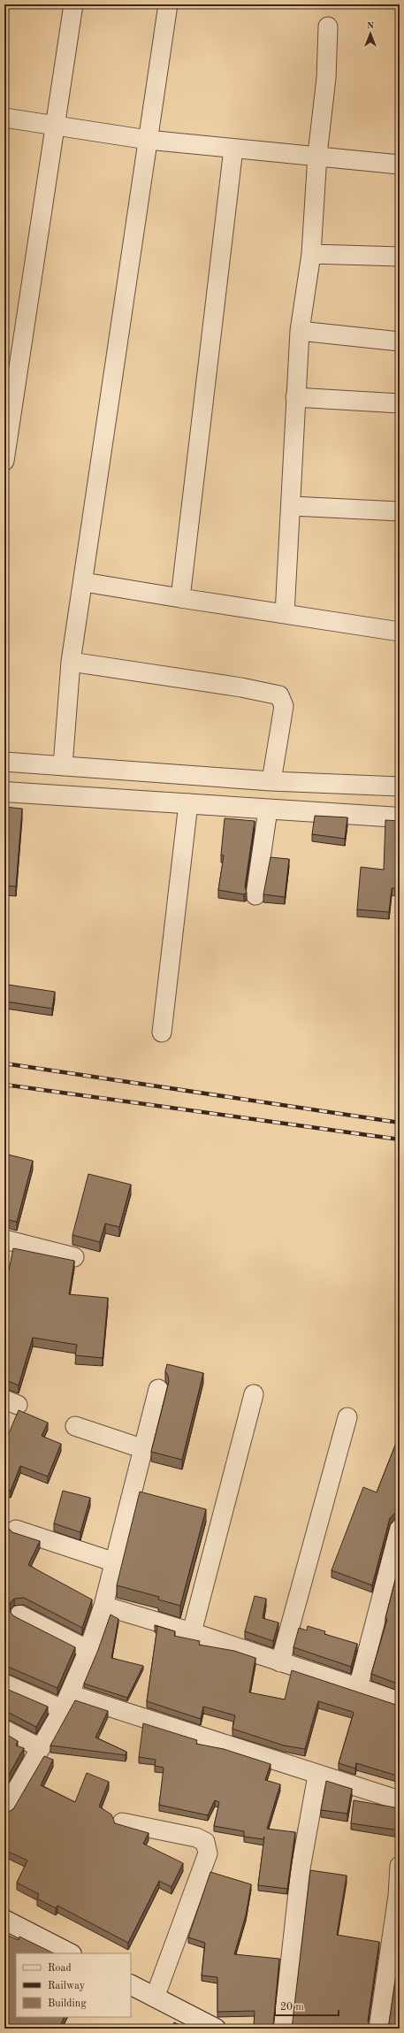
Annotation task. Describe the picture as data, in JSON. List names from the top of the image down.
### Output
{
  "legend": ["Road", "Railway", "Building"],
  "scale_bar": "20 m",
  "north": "top"
}
